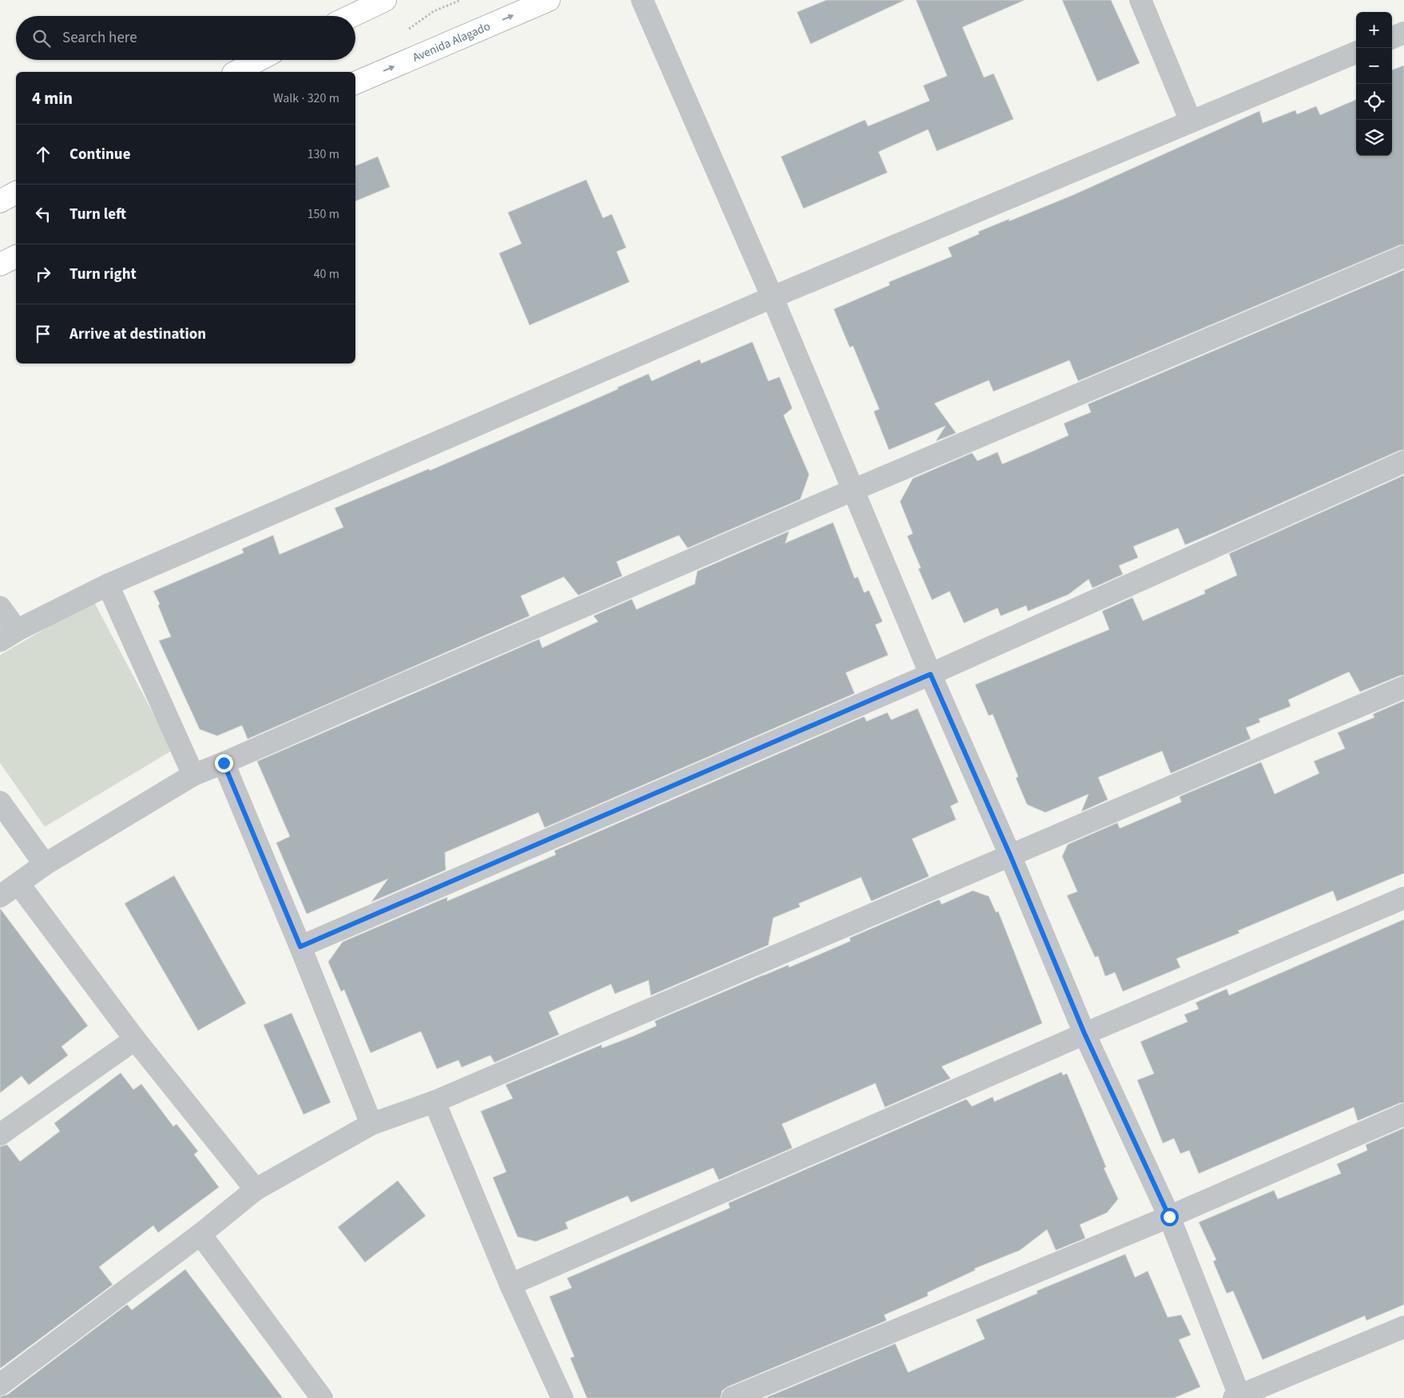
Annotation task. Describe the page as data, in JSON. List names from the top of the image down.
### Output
{
  "streets": {
    "main road": ["Avenida Alagado"]
  },
  "one_way": ["Avenida Alagado"],
  "page": {
    "map_buttons": ["+", "−"],
    "search": "Search here",
    "heading": ["4 min", "Walk · 320 m"],
    "list": [
      ["Continue", "130 m"],
      ["Turn left", "150 m"],
      ["Turn right", "40 m"],
      "Arrive at destination"
    ]
  }
}
